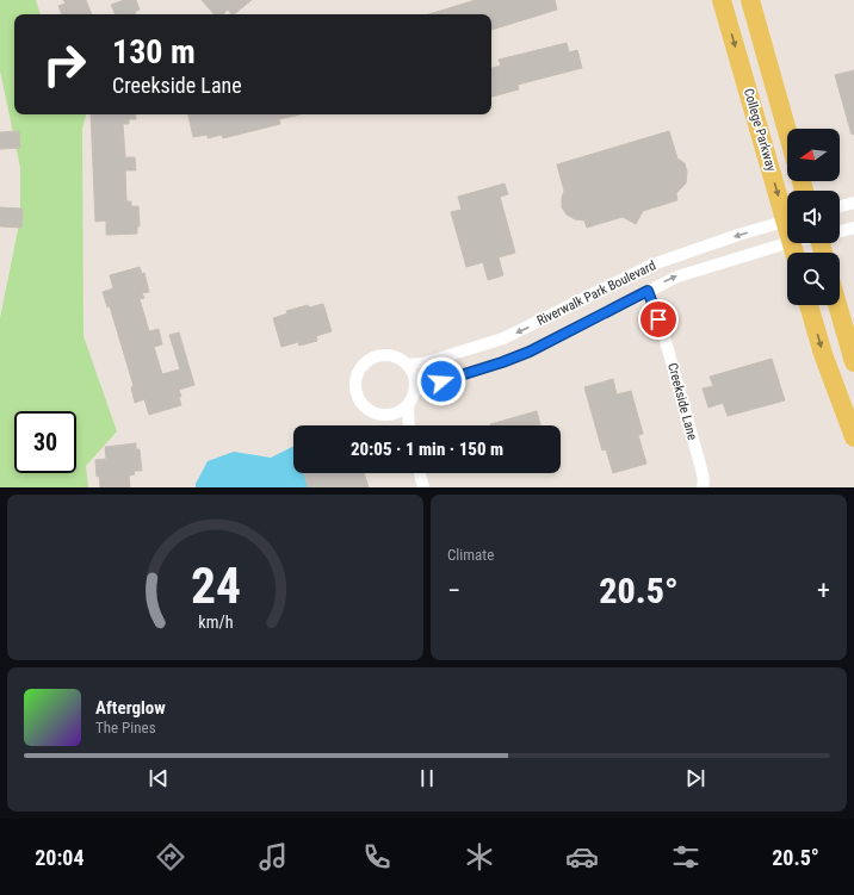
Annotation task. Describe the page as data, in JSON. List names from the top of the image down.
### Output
{
  "streets": {
    "main road": ["College Parkway"],
    "street": ["Riverwalk Park Boulevard", "Creekside Lane"]
  },
  "crossings": [
    ["Riverwalk Park Boulevard", "Creekside Lane"]
  ],
  "north": "left",
  "page": {
    "turn": ["130 m", "Creekside Lane"],
    "limit": "30",
    "trip": "20:05 · 1 min · 150 m",
    "tile": "Climate",
    "heat": ["−", "20.5°", "+"],
    "song": ["Afterglow", "The Pines"],
    "tabs": ["20:04", "20.5°"],
    "gauge": ["24", "km/h"]
  }
}
